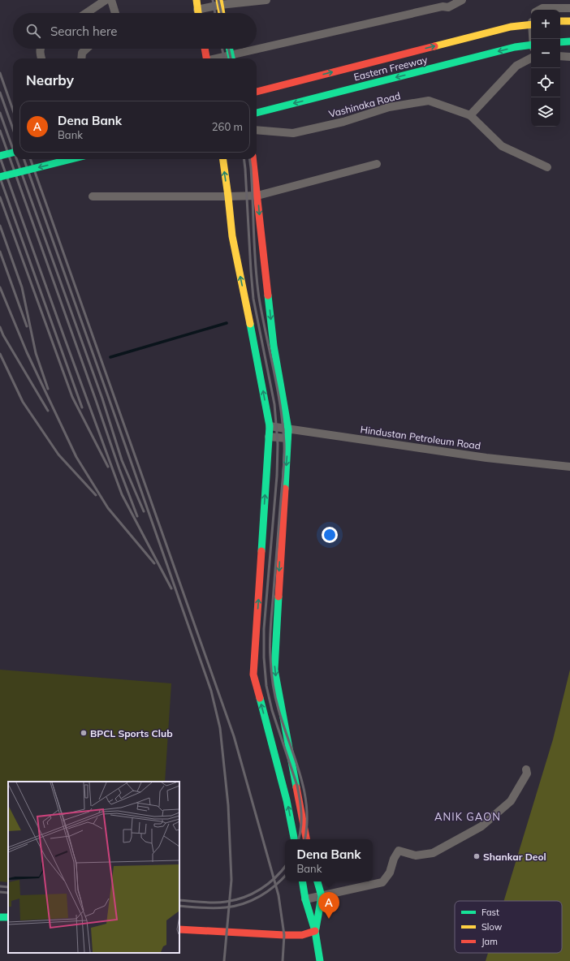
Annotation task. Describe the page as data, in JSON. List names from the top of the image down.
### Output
{
  "streets": {
    "main road": ["Eastern Freeway"],
    "street": ["Vashinaka Road", "Hindustan Petroleum Road"]
  },
  "districts": ["ANIK GAON"],
  "places": ["BPCL Sports Club", "Shankar Deol"],
  "legend": ["Fast", "Slow", "Jam"],
  "page": {
    "map_buttons": ["+", "−"],
    "search": "Search here",
    "heading": "Nearby",
    "list": [
      {
        "mark": "A",
        "name": "Dena Bank",
        "note": "Bank",
        "value": "260 m"
      }
    ],
    "popup": ["Dena Bank", "Bank"],
    "pins": "A"
  }
}
